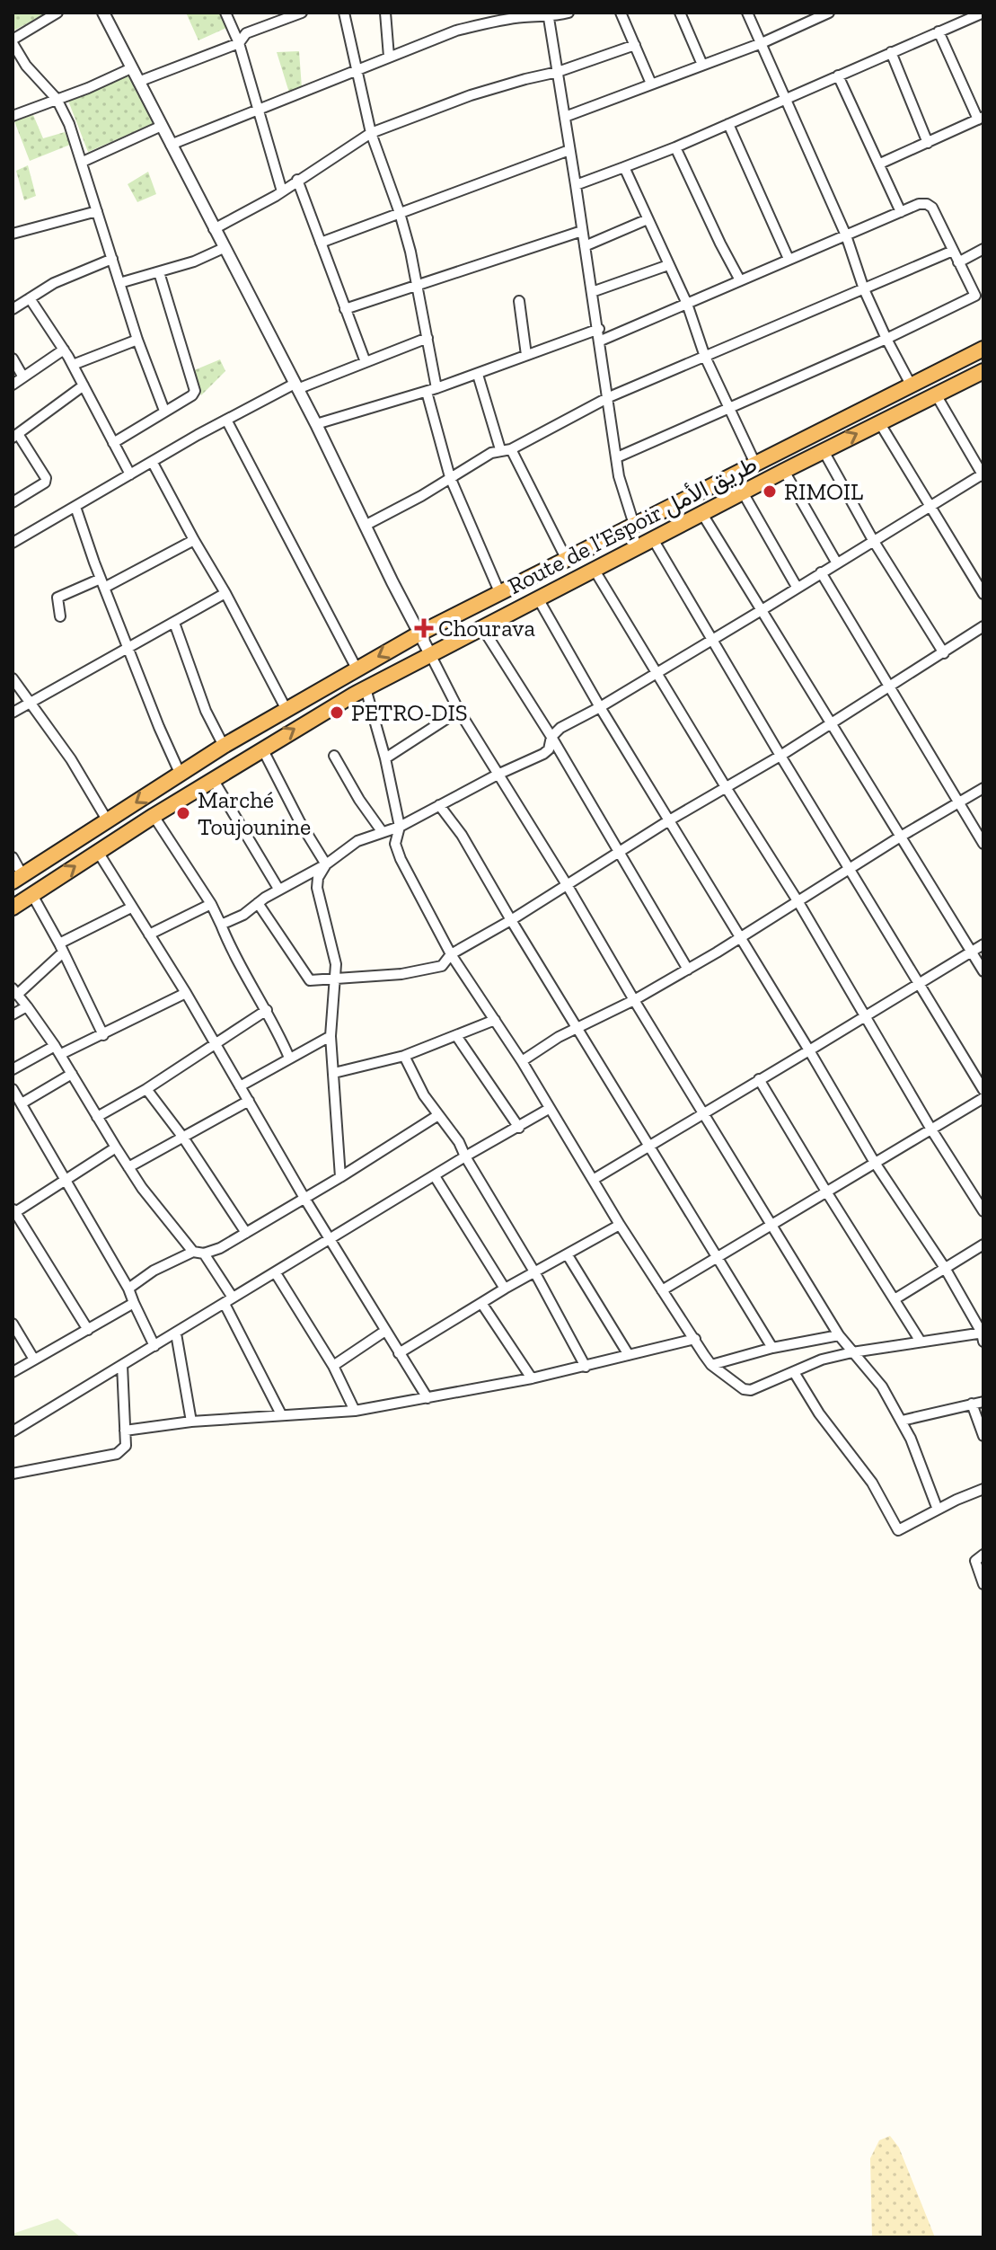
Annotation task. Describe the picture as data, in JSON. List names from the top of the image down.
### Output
{
  "streets": {
    "highway": ["Route de l’Espoir طريق الأمل"]
  },
  "places": {
    "other": ["RIMOIL", "PETRO-DIS", "Marché Toujounine"],
    "health": ["Chourava"]
  }
}
